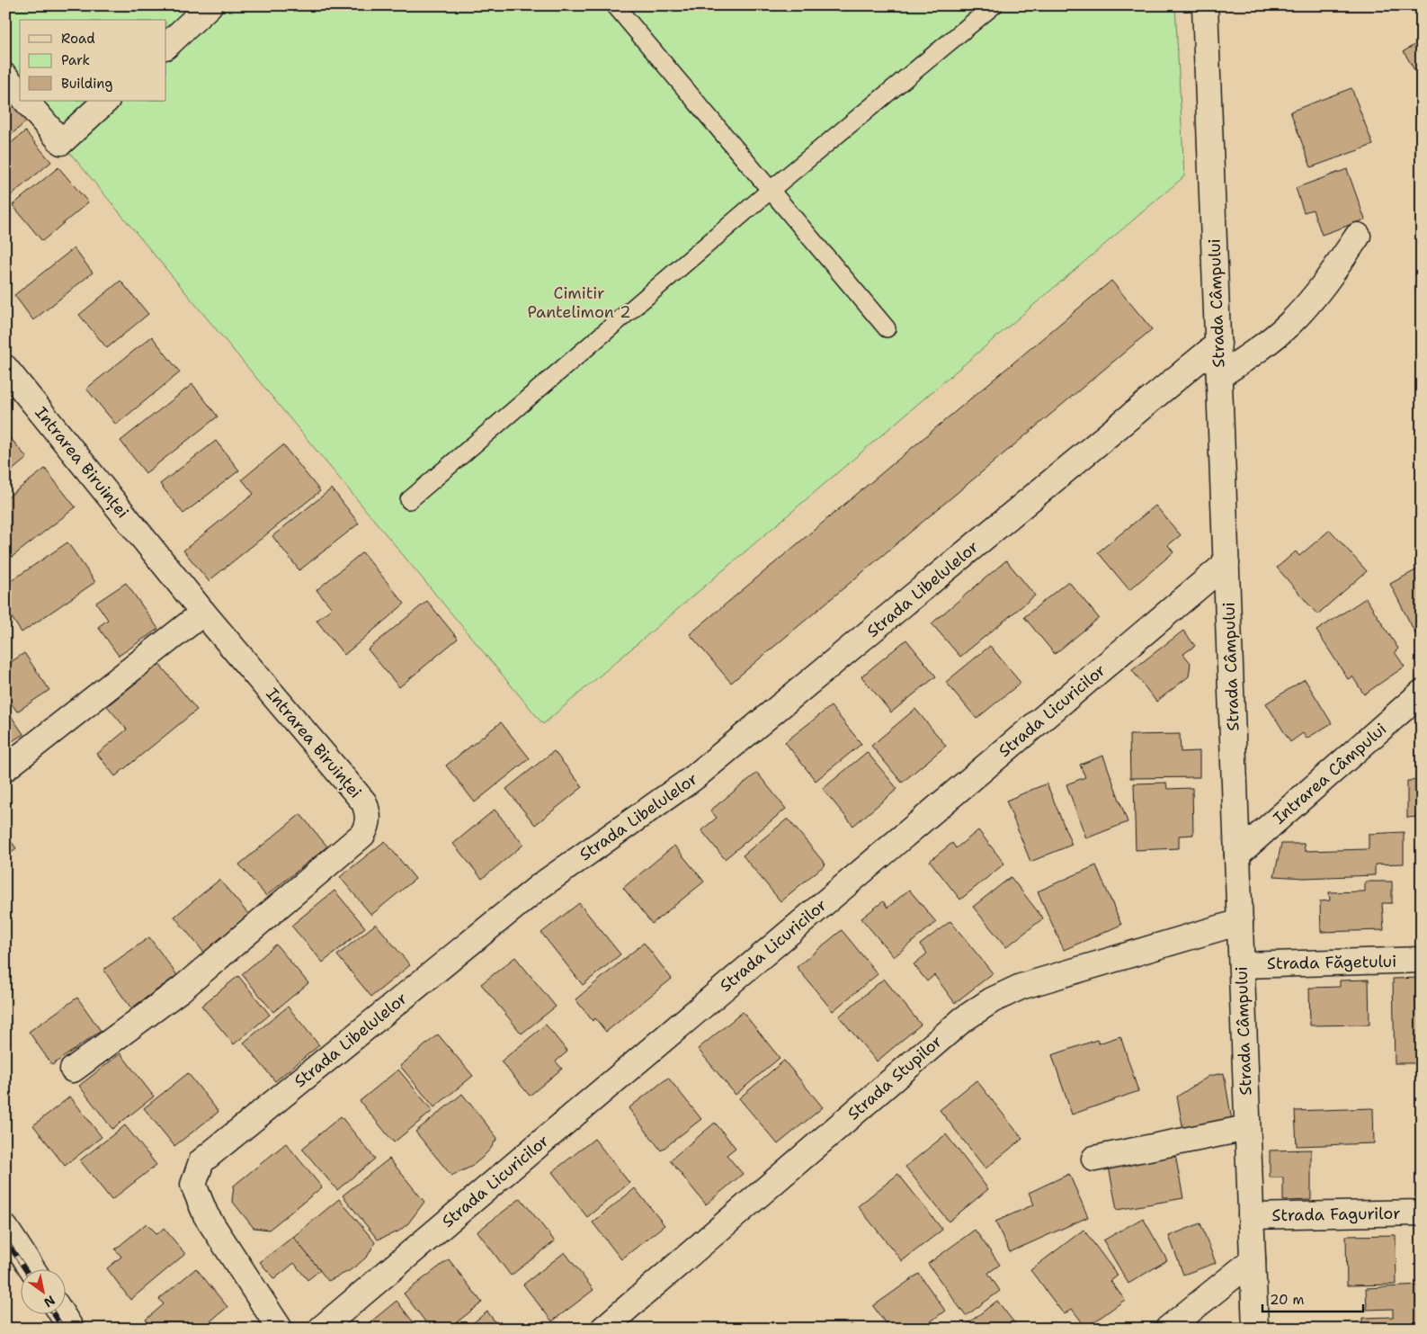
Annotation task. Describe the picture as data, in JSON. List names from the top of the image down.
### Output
{
  "streets": {
    "street": [
      "Strada Câmpului",
      "Intrarea Biruinței",
      "Strada Libelulelor",
      "Strada Licuricilor",
      "Intrarea Câmpului",
      "Strada Făgetului",
      "Strada Stupilor",
      "Strada Fagurilor"
    ]
  },
  "crossings": [
    ["Strada Câmpului", "Strada Libelulelor"],
    ["Strada Câmpului", "Strada Licuricilor"],
    ["Strada Câmpului", "Intrarea Câmpului"],
    ["Strada Câmpului", "Strada Făgetului"],
    ["Strada Câmpului", "Strada Stupilor"],
    ["Strada Câmpului", "Strada Fagurilor"]
  ],
  "parks": ["Cimitir Pantelimon 2"],
  "legend": ["Road", "Park", "Building"],
  "scale_bar": "20 m",
  "north": "bottom right"
}
